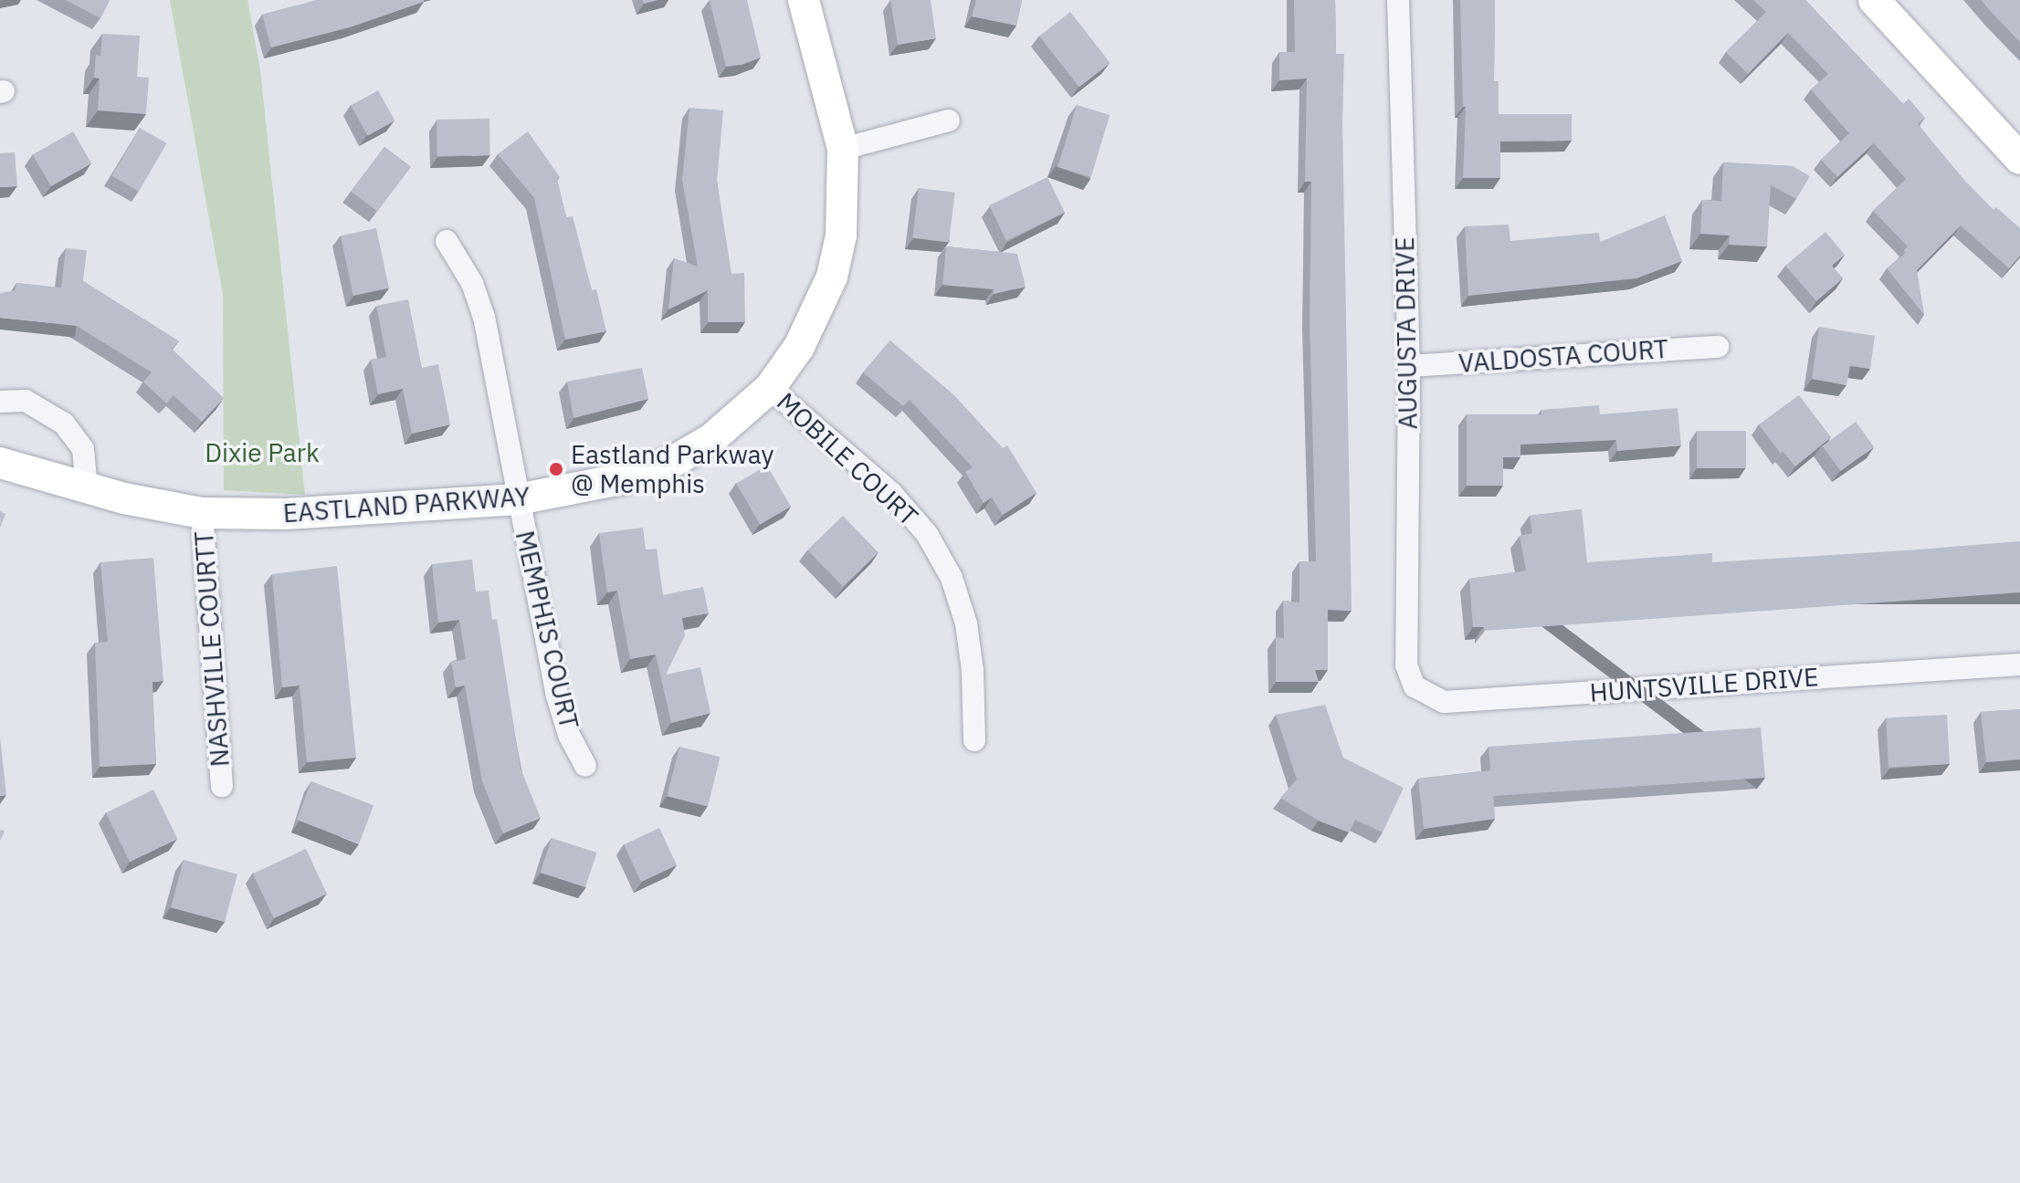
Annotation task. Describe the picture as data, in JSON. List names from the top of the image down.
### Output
{
  "streets": {
    "street": [
      "AUGUSTA DRIVE",
      "VALDOSTA COURT",
      "MOBILE COURT",
      "EASTLAND PARKWAY",
      "MEMPHIS COURT",
      "NASHVILLE COURTT",
      "HUNTSVILLE DRIVE"
    ]
  },
  "crossings": [
    ["AUGUSTA DRIVE", "VALDOSTA COURT"],
    ["AUGUSTA DRIVE", "HUNTSVILLE DRIVE"],
    ["MOBILE COURT", "EASTLAND PARKWAY"],
    ["EASTLAND PARKWAY", "MEMPHIS COURT"],
    ["EASTLAND PARKWAY", "NASHVILLE COURTT"]
  ],
  "parks": ["Dixie Park"],
  "places": ["Eastland Parkway @ Memphis"]
}
